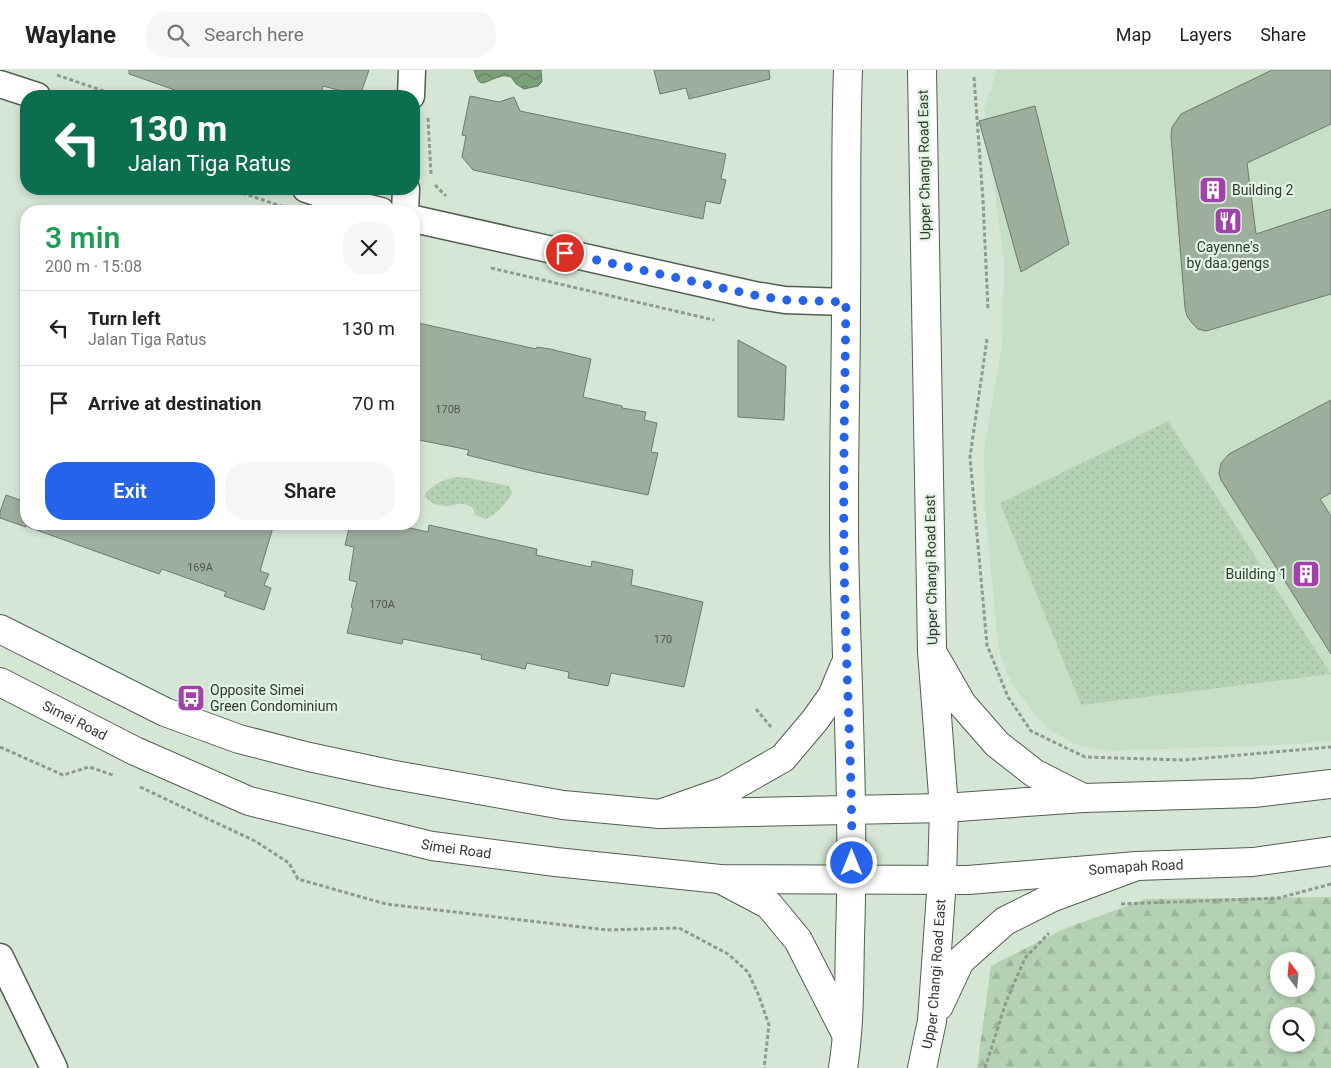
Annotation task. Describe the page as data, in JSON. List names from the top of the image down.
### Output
{
  "streets": {
    "main road": ["Upper Changi Road East", "Simei Road", "Somapah Road"]
  },
  "crossings": [
    ["Upper Changi Road East", "Simei Road"],
    ["Upper Changi Road East", "Somapah Road"],
    ["Simei Road", "Somapah Road"]
  ],
  "places": {
    "building": ["Building 2", "Building 1"],
    "restaurant": ["Cayenne's by daa.gengs"],
    "bus stop": ["Opposite Simei Green Condominium"]
  },
  "house_numbers": [
    "170B",
    "169A",
    "170A",
    "170"
  ],
  "north": "top",
  "page": {
    "header": "Waylane",
    "search": "Search here",
    "nav": ["Map", "Layers", "Share"],
    "turn": ["130 m", "Jalan Tiga Ratus"],
    "heading": ["3 min", "200 m · 15:08"],
    "list": [
      {
        "name": "Turn left",
        "note": "Jalan Tiga Ratus",
        "value": "130 m"
      },
      {
        "name": "Arrive at destination",
        "value": "70 m"
      }
    ],
    "buttons": ["Exit", "Share"]
  }
}
